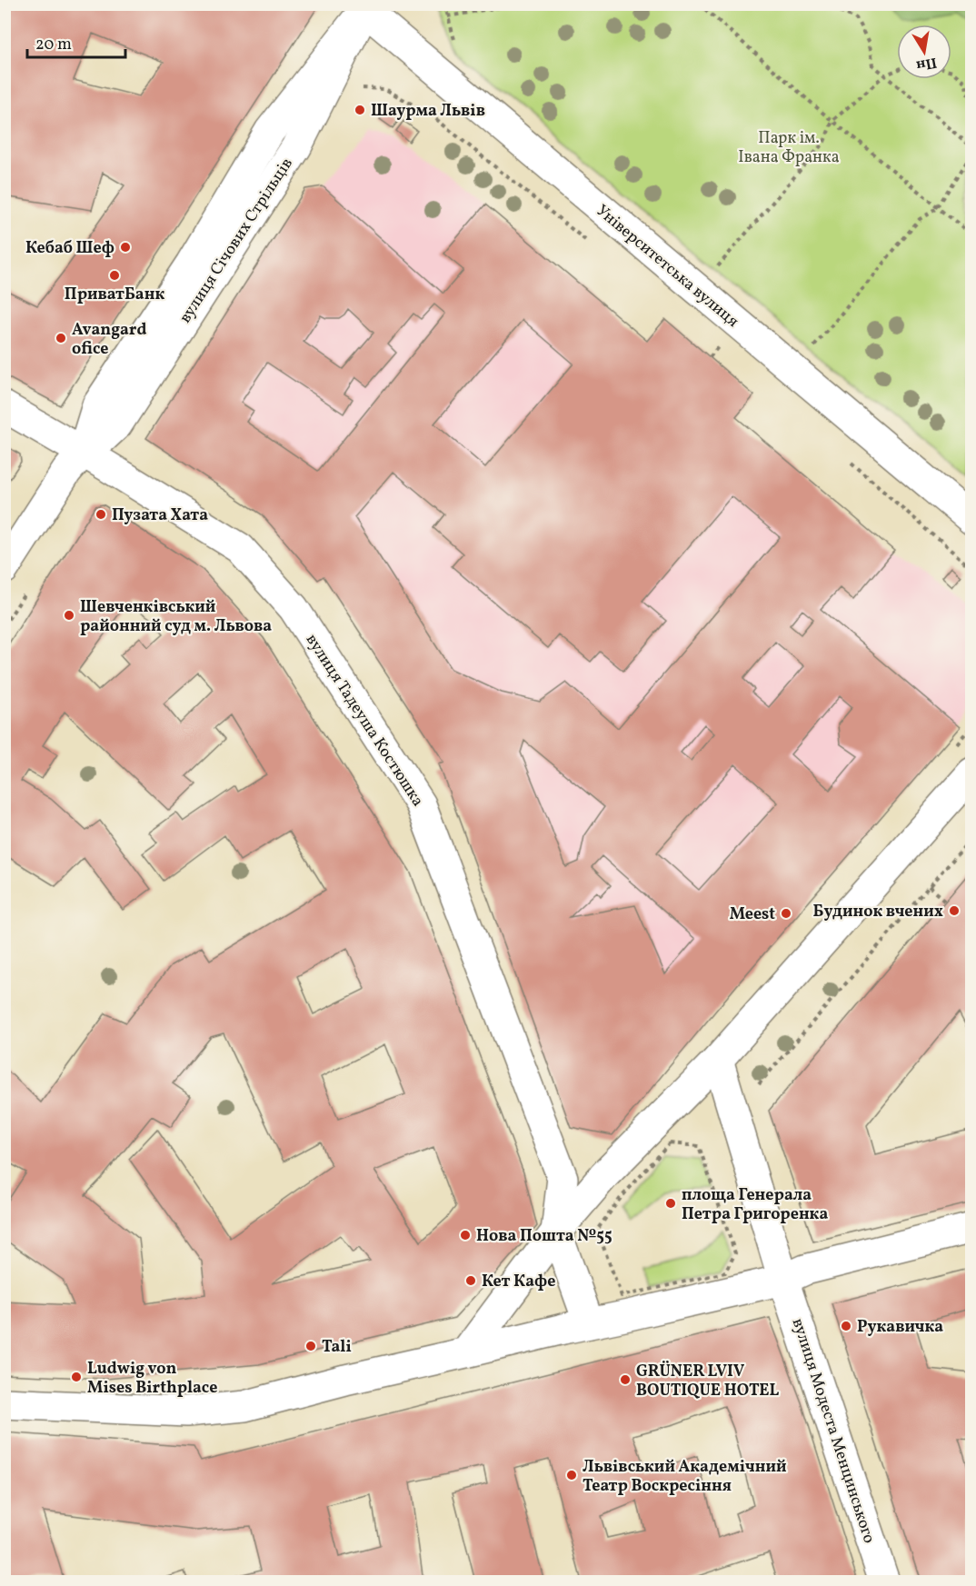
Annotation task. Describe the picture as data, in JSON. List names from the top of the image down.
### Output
{
  "streets": {
    "street": [
      "вулиця Січових Стрільців",
      "Університетська вулиця",
      "вулиця Тадеуша Костюшка",
      "вулиця Модеста Менцинського"
    ]
  },
  "crossings": [
    ["вулиця Січових Стрільців", "Університетська вулиця"],
    ["вулиця Січових Стрільців", "вулиця Тадеуша Костюшка"]
  ],
  "parks": ["Парк ім. Івана Франка"],
  "places": [
    "Шаурма Львів",
    "Кебаб Шеф",
    "ПриватБанк",
    "Avangard ofice",
    "Пузата Хата",
    "Шевченківський районний суд м. Львова",
    "Будинок вчених",
    "Meest",
    "площа Генерала Петра Григоренка",
    "Нова Пошта №55",
    "Кет Кафе",
    "Рукавичка",
    "Tali",
    "Ludwig von Mises Birthplace",
    "GRÜNER LVIV BOUTIQUE HOTEL",
    "Львівський Академічний Театр Воскресіння"
  ],
  "scale_bar": "20 m",
  "north": "bottom"
}
